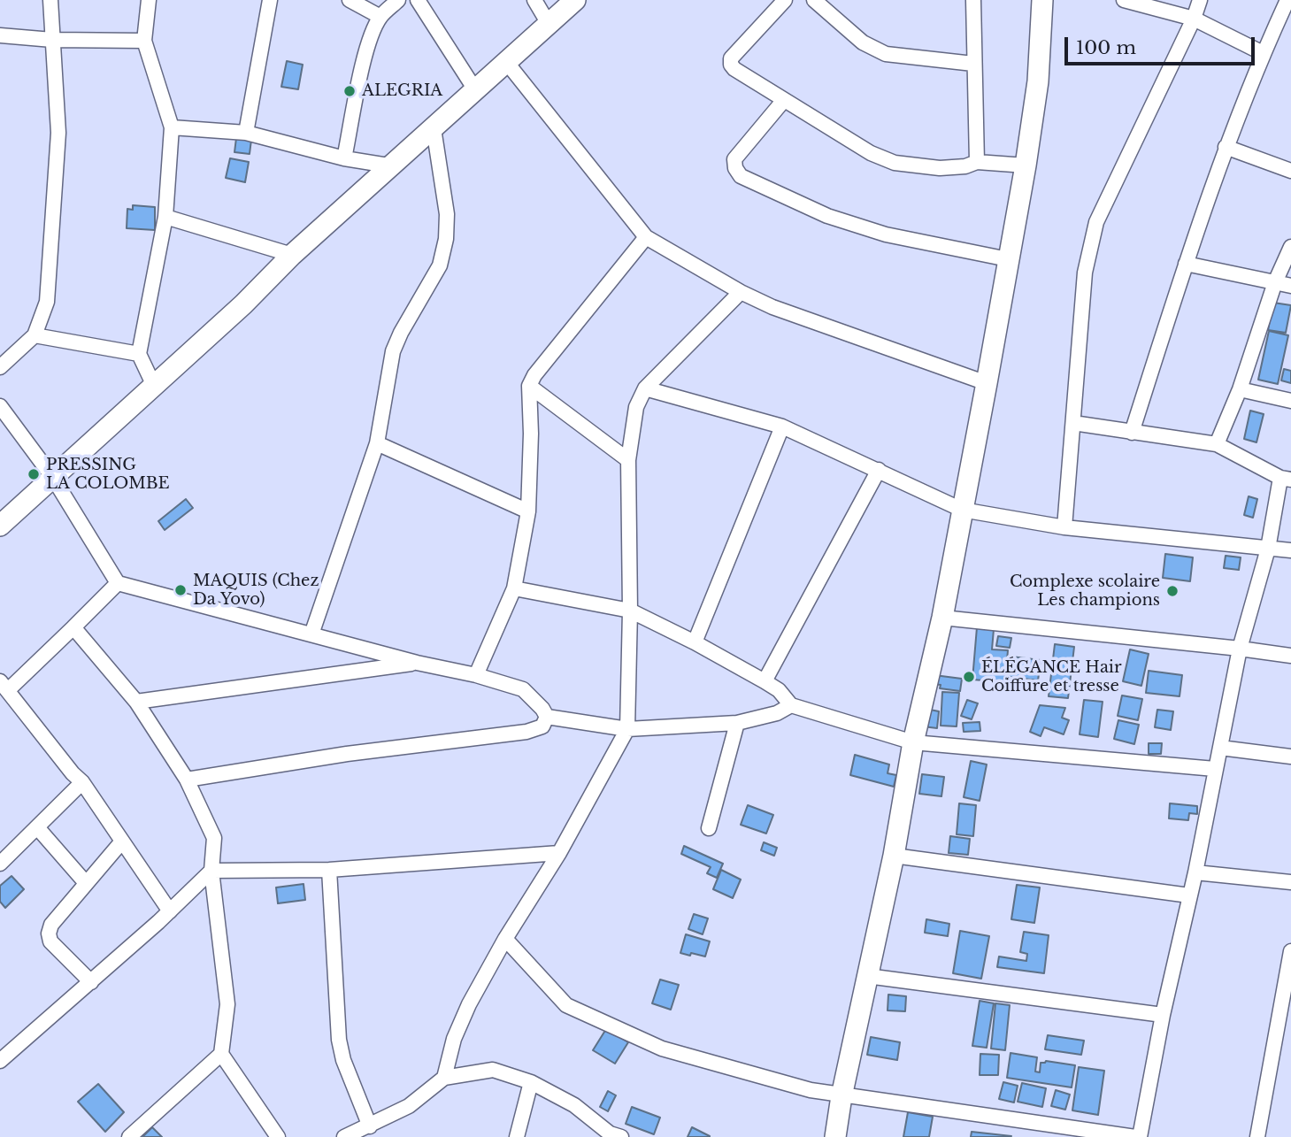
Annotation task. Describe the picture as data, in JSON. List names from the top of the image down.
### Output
{
  "places": [
    "ALEGRIA",
    "PRESSING LA COLOMBE",
    "MAQUIS (Chez Da Yovo)",
    "Complexe scolaire Les champions",
    "ÉLÉGANCE Hair Coiffure et tresse"
  ],
  "scale_bar": "100 m"
}
